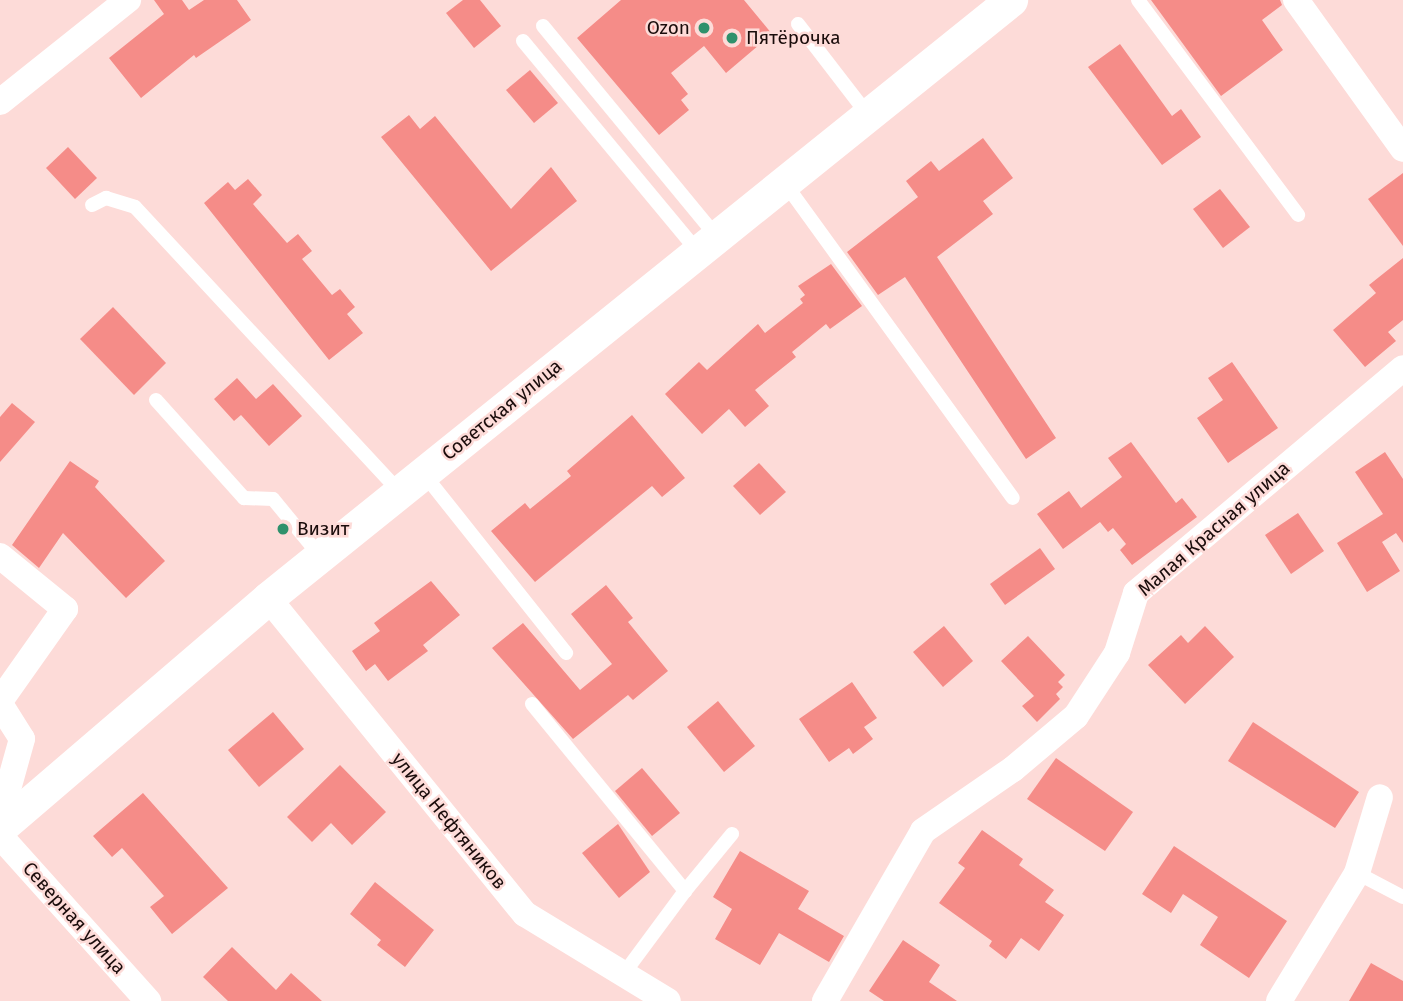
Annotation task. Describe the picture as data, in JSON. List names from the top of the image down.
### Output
{
  "streets": {
    "street": [
      "Советская улица",
      "Малая Красная улица",
      "улица Нефтяников",
      "Северная улица"
    ]
  },
  "crossings": [
    ["Советская улица", "улица Нефтяников"]
  ],
  "places": ["Ozon", "Пятёрочка", "Визит"]
}
